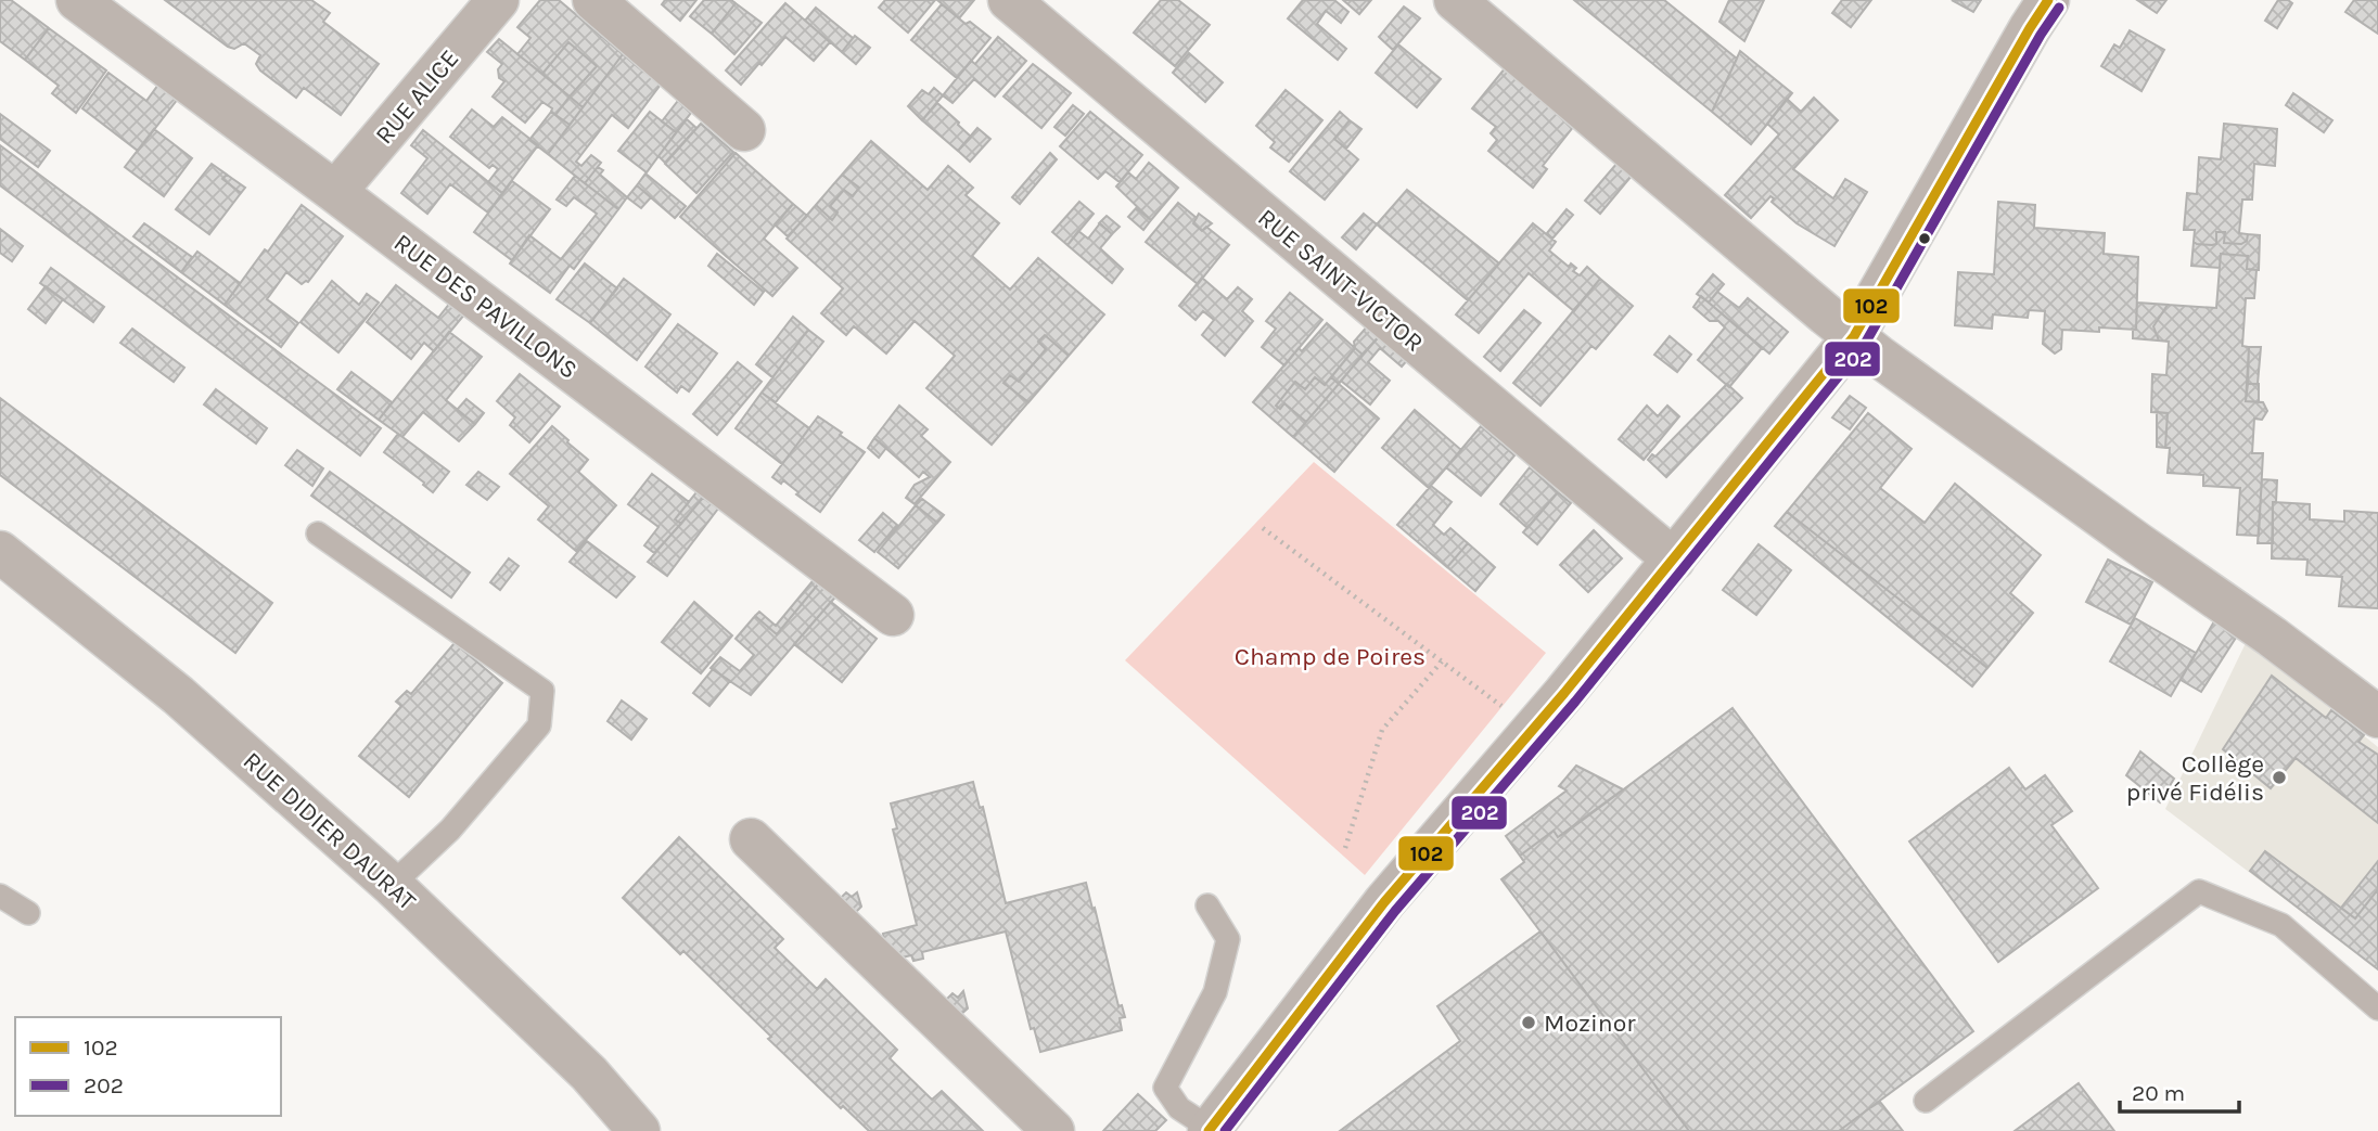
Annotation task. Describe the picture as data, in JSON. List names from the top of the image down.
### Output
{
  "streets": {
    "street": [
      "RUE ALICE",
      "RUE SAINT-VICTOR",
      "RUE DES PAVILLONS",
      "RUE DIDIER DAURAT"
    ]
  },
  "crossings": [
    ["RUE ALICE", "RUE DES PAVILLONS"]
  ],
  "parks": ["Champ de Poires"],
  "places": ["Collège privé Fidélis", "Mozinor"],
  "lines": ["transit line 102", "transit line 202"],
  "legend": ["102", "202"],
  "scale_bar": "20 m"
}
